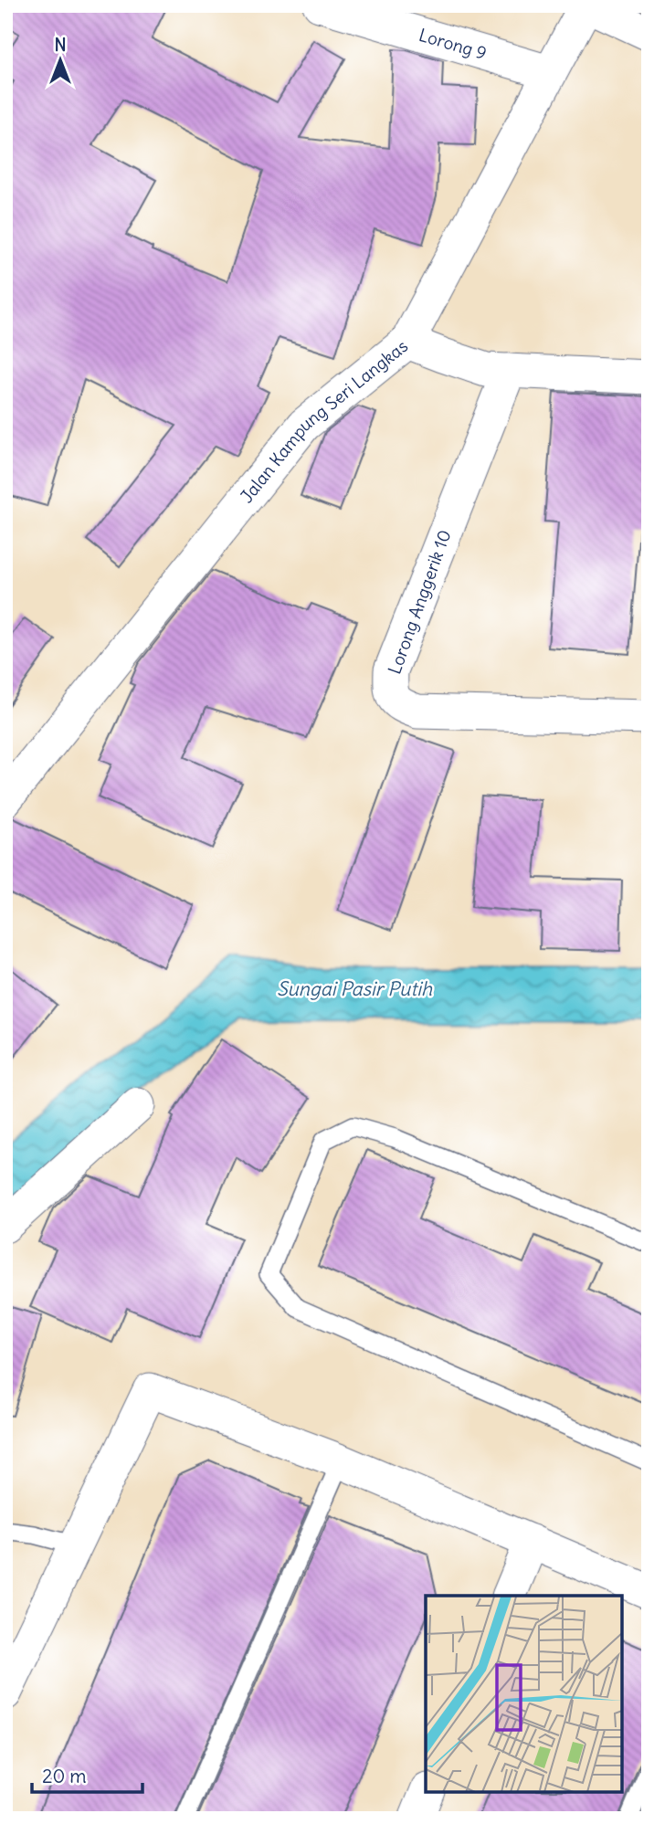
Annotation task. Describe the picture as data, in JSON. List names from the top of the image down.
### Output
{
  "streets": {
    "street": ["Lorong 9", "Jalan Kampung Seri Langkas", "Lorong Anggerik 10"]
  },
  "crossings": [
    ["Lorong 9", "Jalan Kampung Seri Langkas"]
  ],
  "water": ["Sungai Pasir Putih"],
  "scale_bar": "20 m",
  "north": "top"
}
